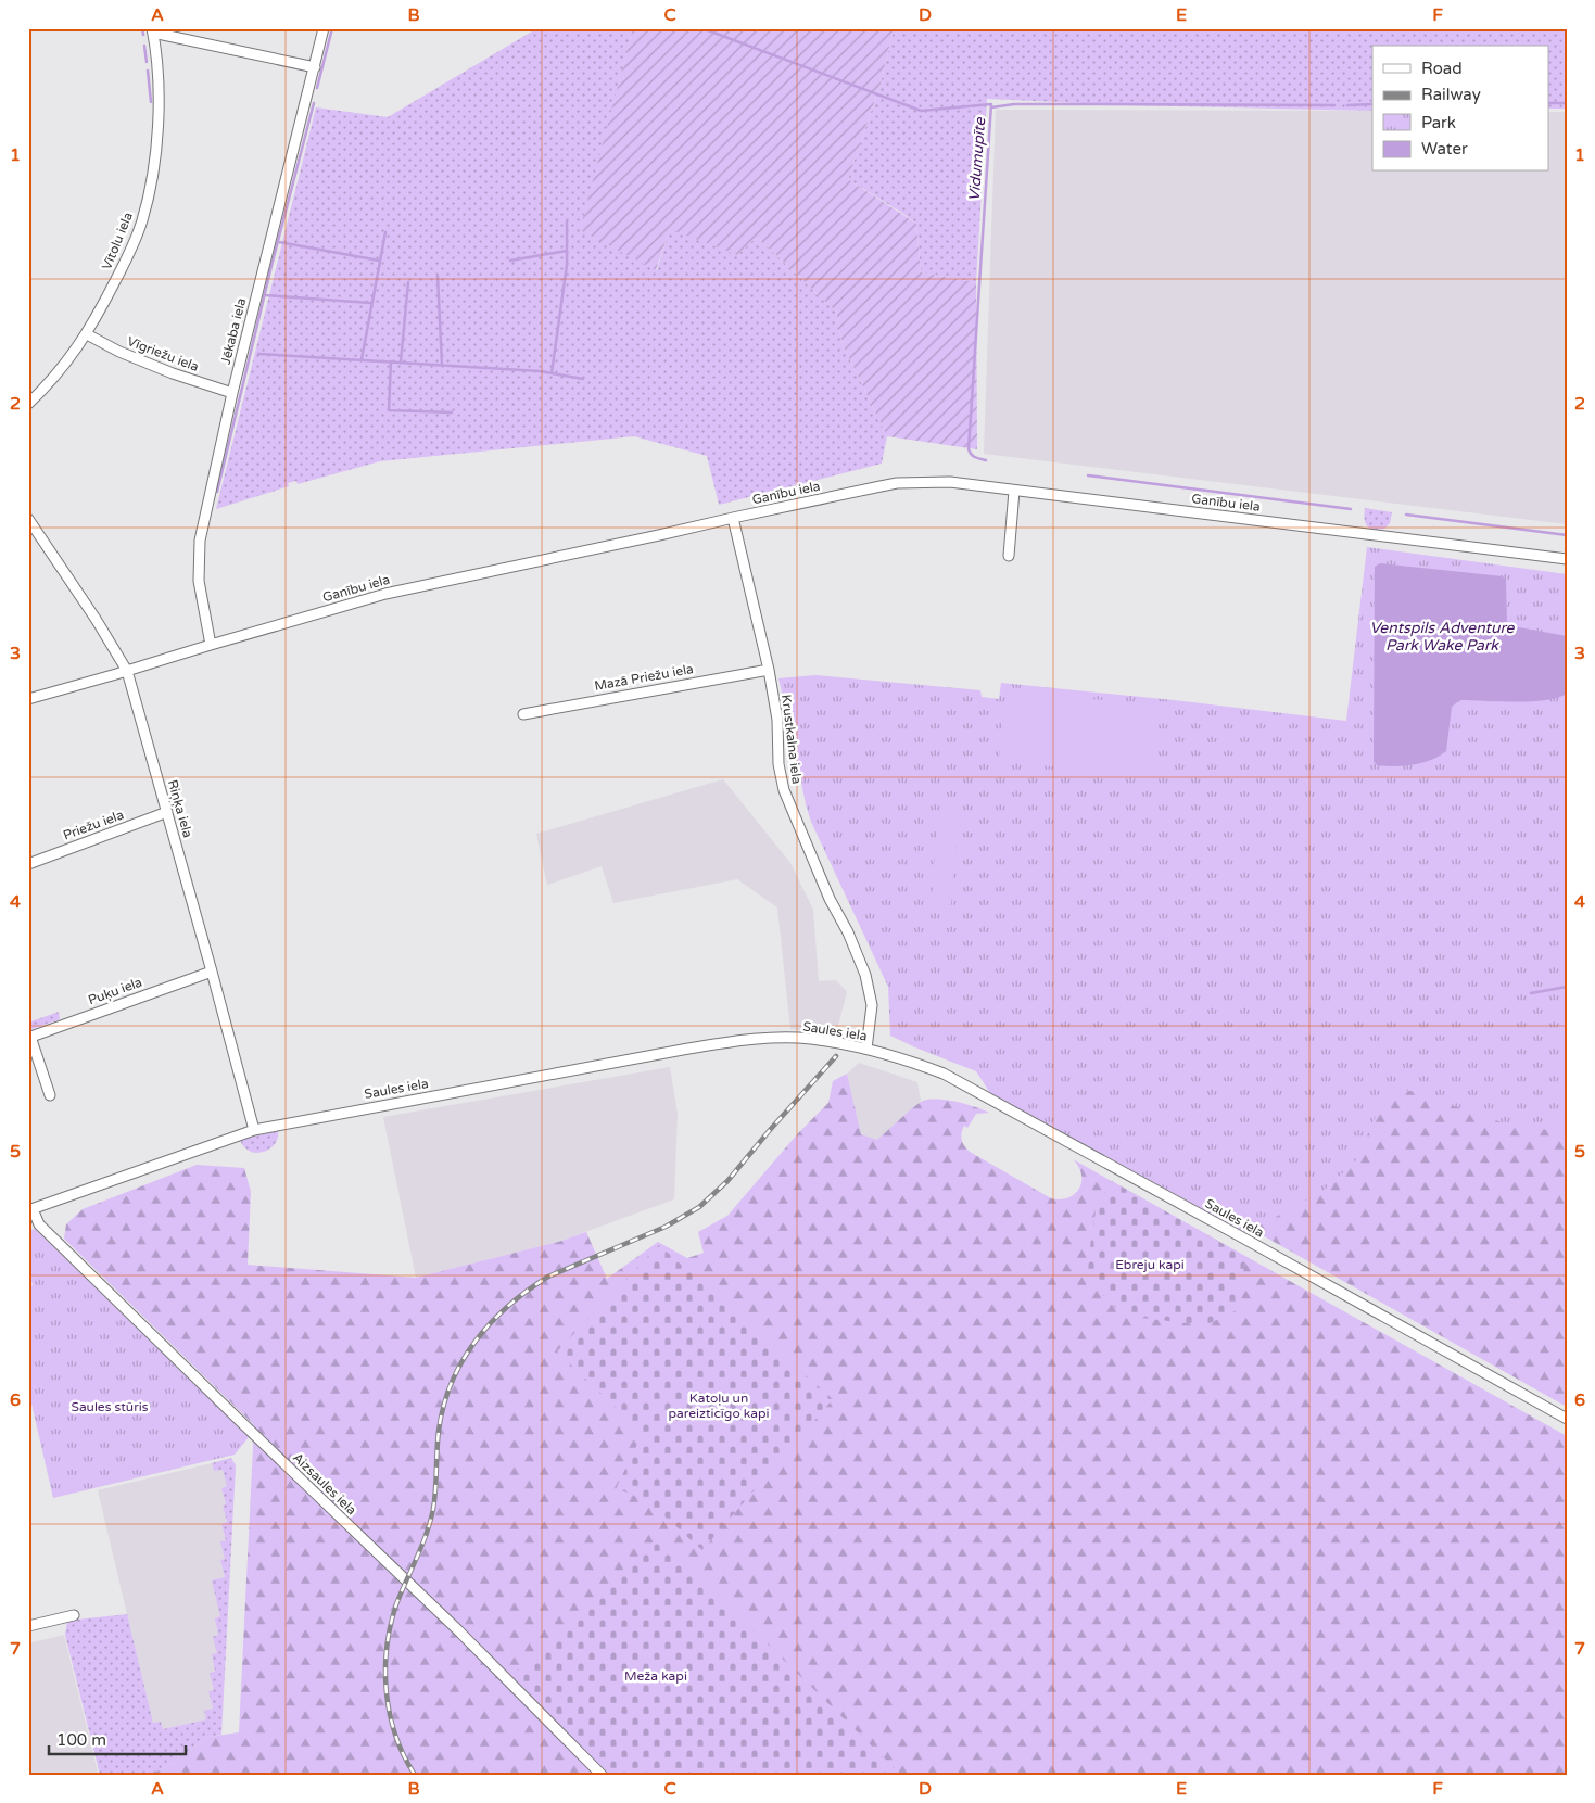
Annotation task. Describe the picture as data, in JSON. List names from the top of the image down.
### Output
{
  "streets": {
    "street": [
      "Vītolu iela",
      "Jēkaba iela",
      "Vīgriežu iela",
      "Ganību iela",
      "Mazā Priežu iela",
      "Krustkalna iela",
      "Riņķa iela",
      "Priežu iela",
      "Puķu iela",
      "Saules iela",
      "Aizsaules iela"
    ]
  },
  "crossings": [
    ["Vītolu iela", "Vīgriežu iela"],
    ["Jēkaba iela", "Vīgriežu iela"],
    ["Jēkaba iela", "Ganību iela"],
    ["Ganību iela", "Krustkalna iela"],
    ["Ganību iela", "Riņķa iela"],
    ["Mazā Priežu iela", "Krustkalna iela"],
    ["Krustkalna iela", "Saules iela"],
    ["Riņķa iela", "Priežu iela"],
    ["Riņķa iela", "Puķu iela"],
    ["Riņķa iela", "Saules iela"],
    ["Saules iela", "Aizsaules iela"]
  ],
  "water": ["Vidumupīte", "Ventspils Adventure Park Wake Park"],
  "parks": [
    "Ebreju kapi",
    "Katoļu un pareizticīgo kapi",
    "Saules stūris",
    "Meža kapi"
  ],
  "legend": [
    "Road",
    "Railway",
    "Park",
    "Water"
  ],
  "scale_bar": "100 m",
  "grid": {
    "columns": [
      "A",
      "B",
      "C",
      "D",
      "E",
      "F"
    ],
    "rows": [
      "1",
      "2",
      "3",
      "4",
      "5",
      "6",
      "7"
    ]
  }
}
